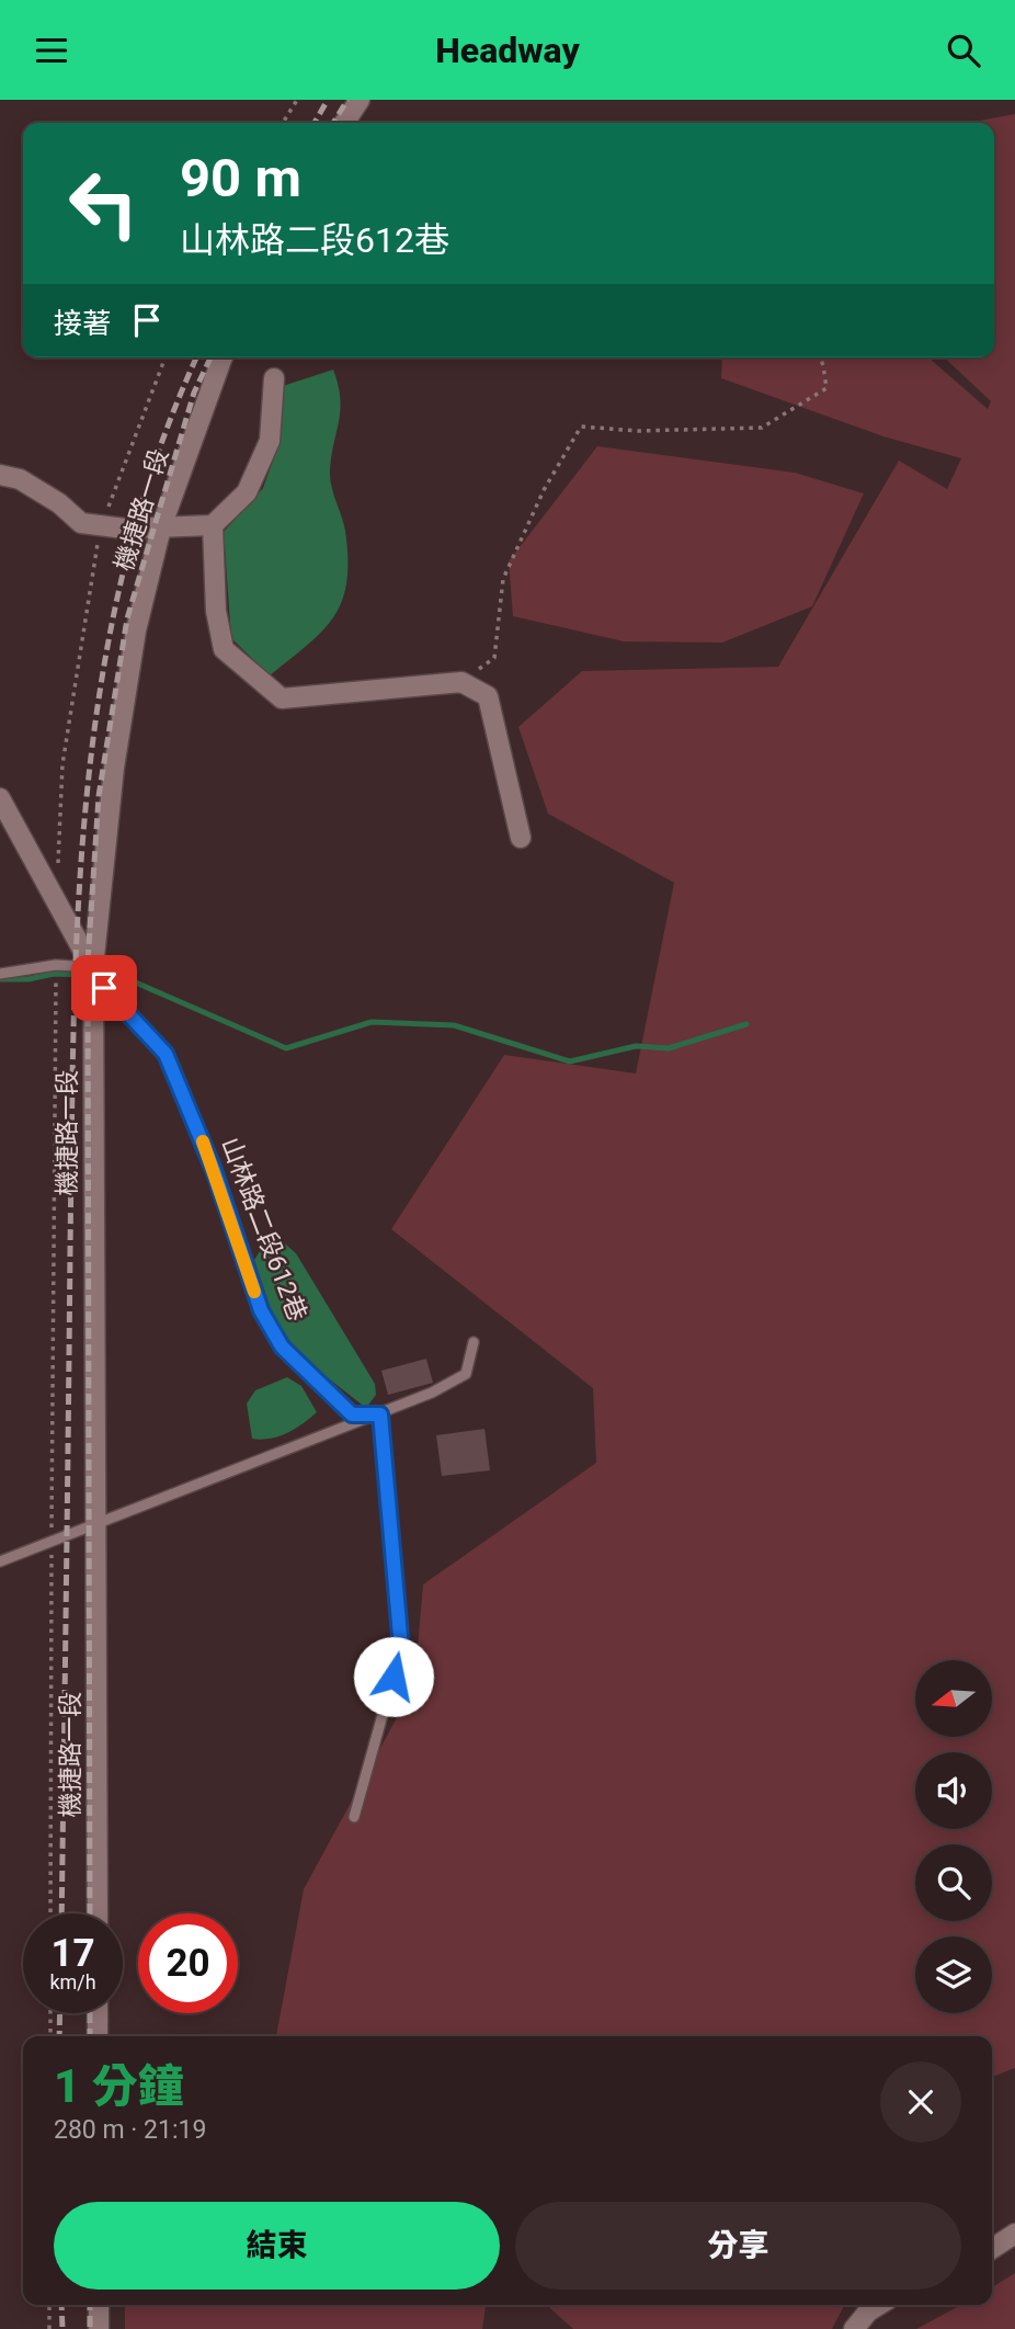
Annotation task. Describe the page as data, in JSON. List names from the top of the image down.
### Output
{
  "streets": {
    "street": ["機捷路一段", "山林路二段612巷"]
  },
  "crossings": [
    ["機捷路一段", "山林路二段612巷"]
  ],
  "north": "left",
  "page": {
    "header": "Headway",
    "turn": ["90 m", "山林路二段612巷"],
    "then": "接著",
    "speed": "17 km/h",
    "limit": "20",
    "heading": ["1 分鐘", "280 m · 21:19"],
    "buttons": ["結束", "分享"]
  }
}
